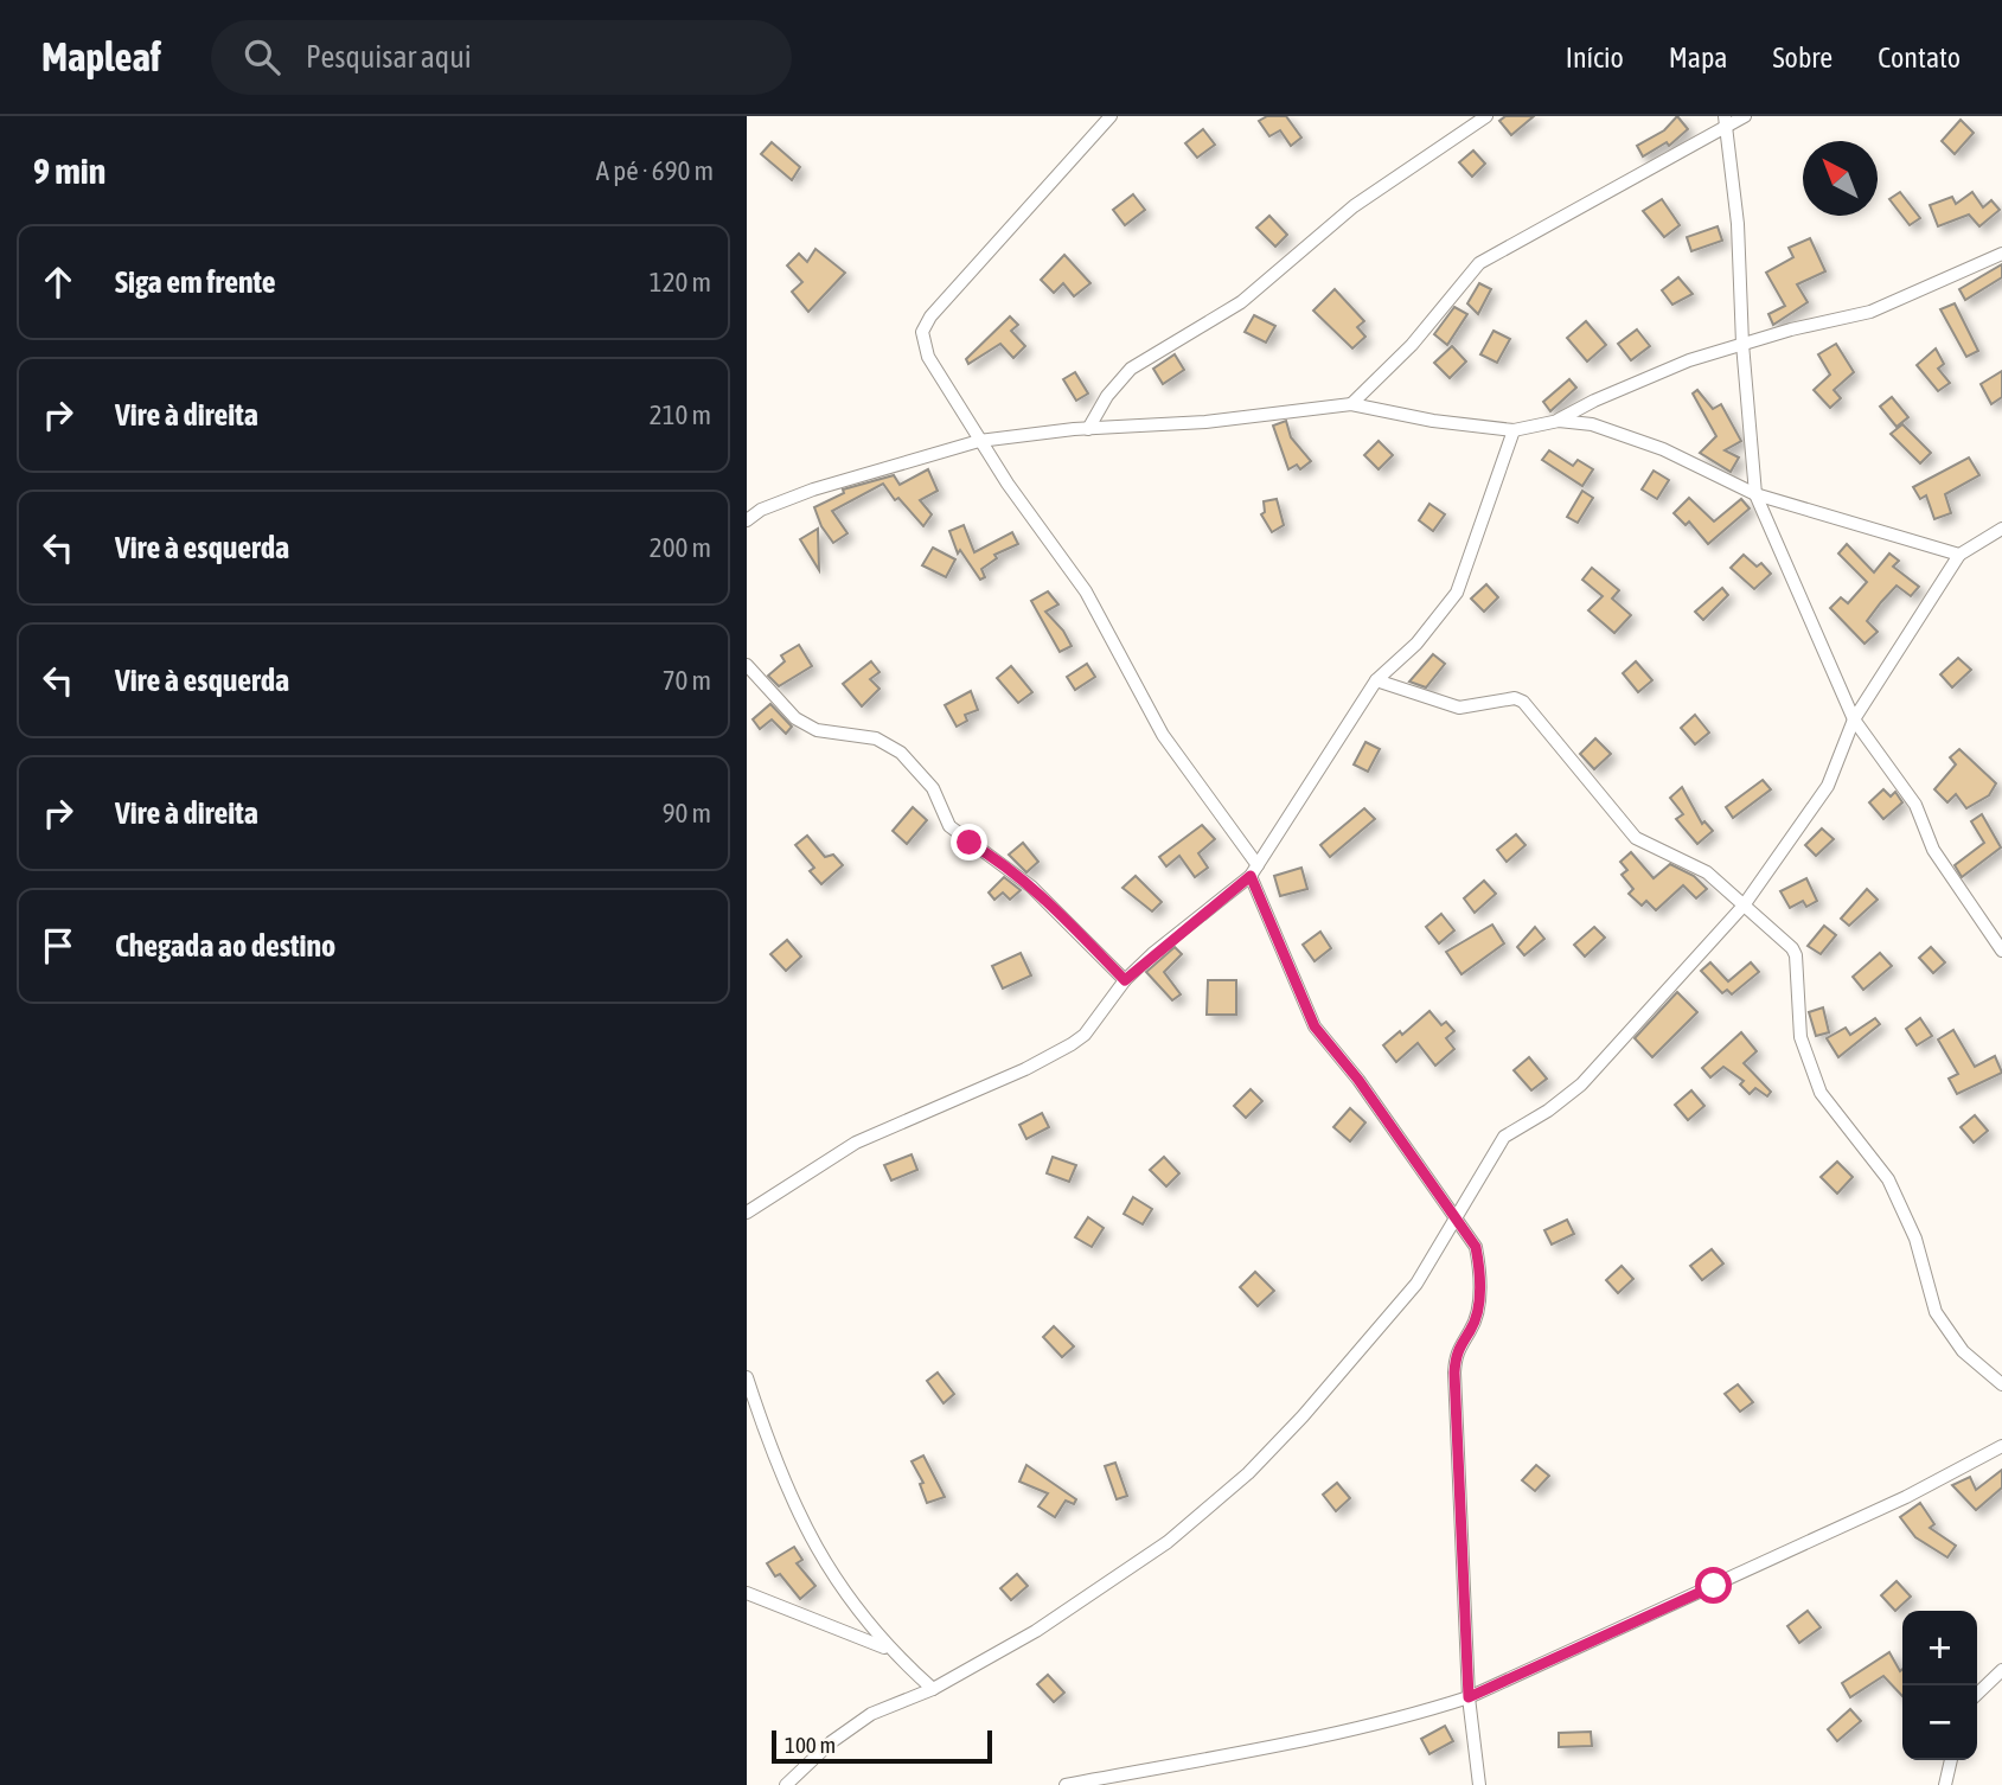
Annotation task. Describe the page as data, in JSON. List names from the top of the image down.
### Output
{
  "scale_bar": "100 m",
  "north": "top left",
  "page": {
    "header": "Mapleaf",
    "search": "Pesquisar aqui",
    "nav": [
      "Início",
      "Mapa",
      "Sobre",
      "Contato"
    ],
    "heading": ["9 min", "A pé · 690 m"],
    "list": [
      ["Siga em frente", "120 m"],
      ["Vire à direita", "210 m"],
      ["Vire à esquerda", "200 m"],
      ["Vire à esquerda", "70 m"],
      ["Vire à direita", "90 m"],
      "Chegada ao destino"
    ],
    "map_buttons": ["+", "−"],
    "scale": "100 m"
  }
}
